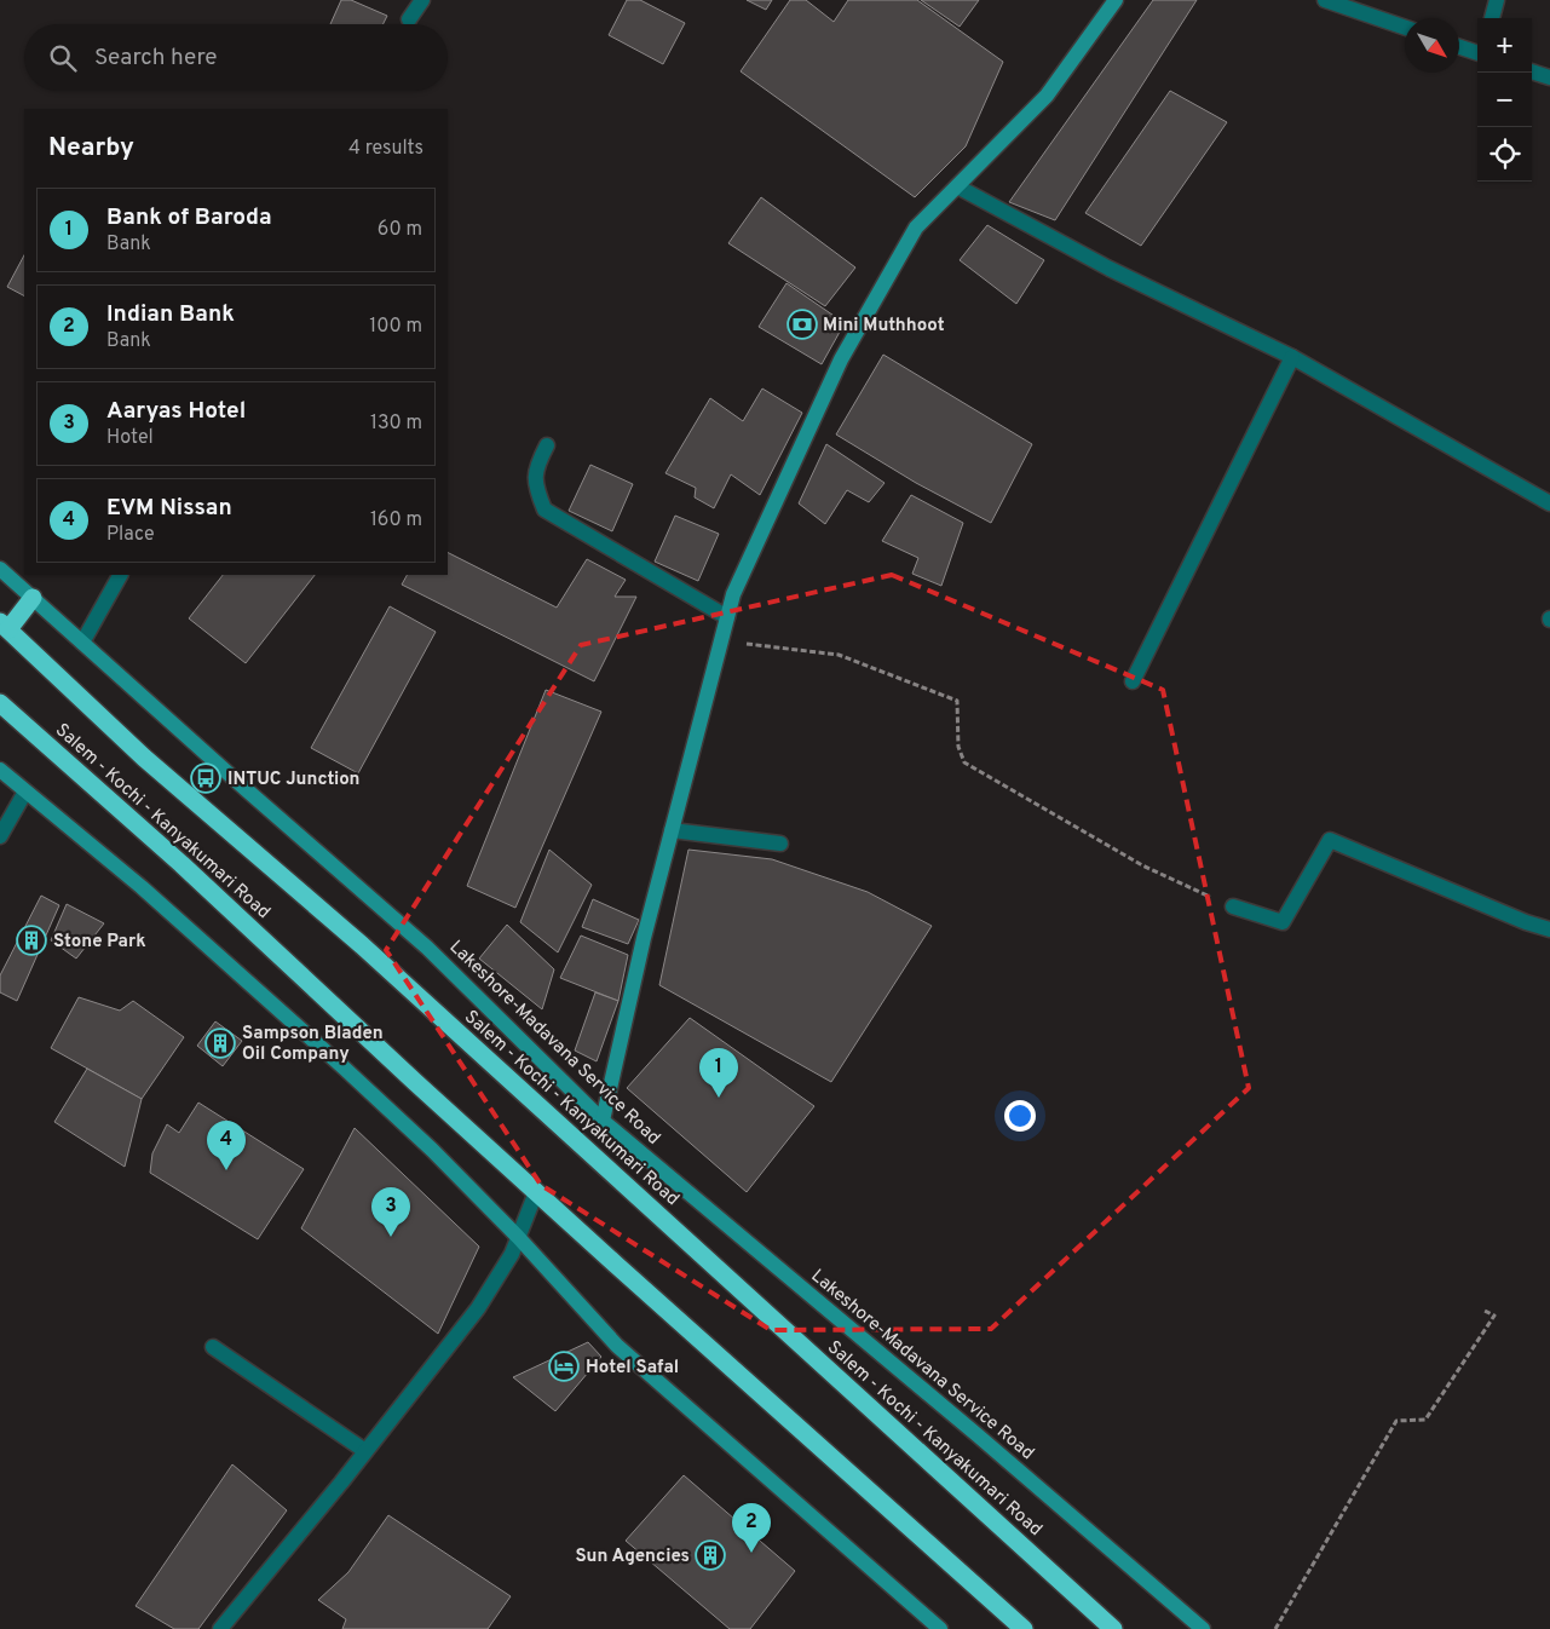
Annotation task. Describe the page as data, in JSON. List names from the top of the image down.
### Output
{
  "streets": {
    "highway": ["Salem - Kochi - Kanyakumari Road"],
    "street": ["Lakeshore-Madavana Service Road"]
  },
  "places": {
    "bank": ["Mini Muthhoot"],
    "bus stop": ["INTUC Junction"],
    "building": ["Stone Park", "Sampson Bladen Oil Company", "Sun Agencies"],
    "hotel": ["Hotel Safal"]
  },
  "north": "bottom right",
  "page": {
    "map_buttons": ["+", "−"],
    "search": "Search here",
    "heading": ["Nearby", "4 results"],
    "list": [
      {
        "mark": "1",
        "name": "Bank of Baroda",
        "note": "Bank",
        "value": "60 m"
      },
      {
        "mark": "2",
        "name": "Indian Bank",
        "note": "Bank",
        "value": "100 m"
      },
      {
        "mark": "3",
        "name": "Aaryas Hotel",
        "note": "Hotel",
        "value": "130 m"
      },
      {
        "mark": "4",
        "name": "EVM Nissan",
        "note": "Place",
        "value": "160 m"
      }
    ],
    "pins": [
      "1",
      "4",
      "3",
      "2"
    ]
  }
}
